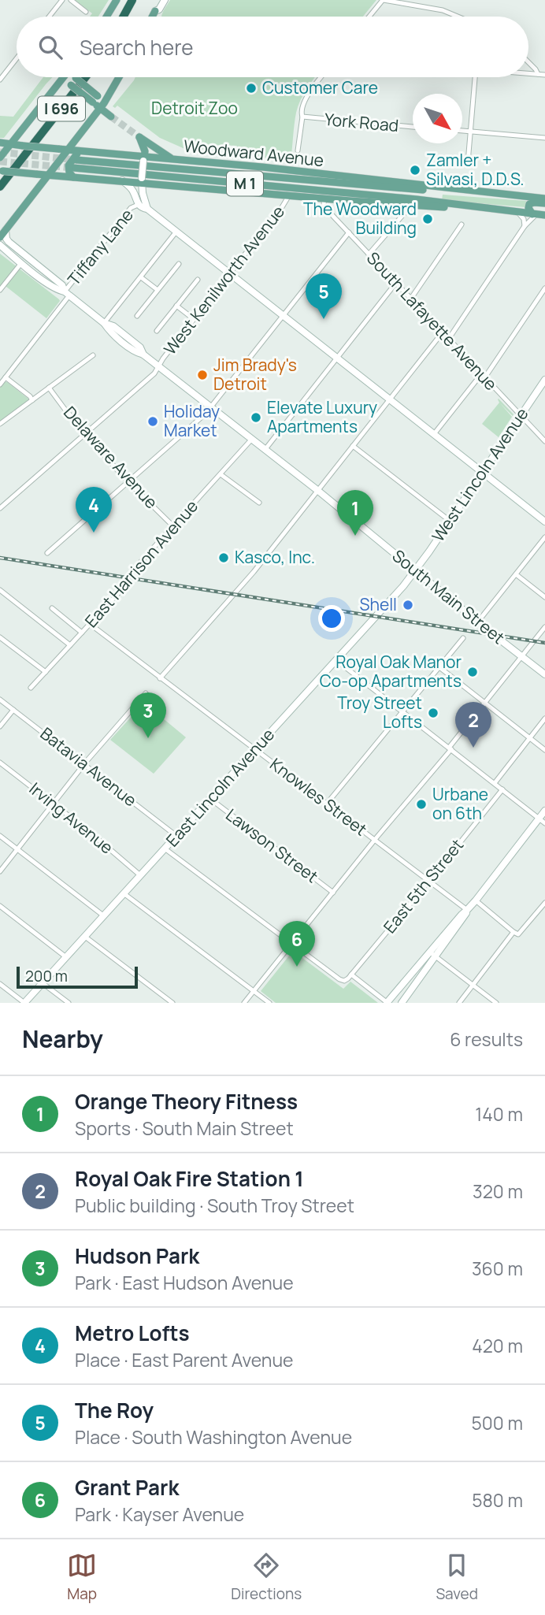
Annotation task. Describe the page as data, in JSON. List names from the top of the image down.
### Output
{
  "streets": {
    "highway": ["I 696"],
    "main road": [
      "Woodward Avenue",
      "M 1",
      "West Lincoln Avenue",
      "South Main Street",
      "East Lincoln Avenue"
    ],
    "street": [
      "York Road",
      "Tiffany Lane",
      "West Kenilworth Avenue",
      "South Lafayette Avenue",
      "Delaware Avenue",
      "East Harrison Avenue",
      "Batavia Avenue",
      "Knowles Street",
      "Irving Avenue",
      "Lawson Street",
      "East 5th Street"
    ]
  },
  "crossings": [
    ["Woodward Avenue", "West Kenilworth Avenue"],
    ["Woodward Avenue", "South Lafayette Avenue"],
    ["Tiffany Lane", "South Main Street"],
    ["West Kenilworth Avenue", "Delaware Avenue"],
    ["West Kenilworth Avenue", "South Main Street"],
    ["South Lafayette Avenue", "West Lincoln Avenue"],
    ["Delaware Avenue", "East Harrison Avenue"],
    ["West Lincoln Avenue", "South Main Street"],
    ["West Lincoln Avenue", "East Lincoln Avenue"],
    ["East Harrison Avenue", "South Main Street"],
    ["East Harrison Avenue", "Knowles Street"],
    ["South Main Street", "East Lincoln Avenue"],
    ["Batavia Avenue", "East Lincoln Avenue"],
    ["East Lincoln Avenue", "Knowles Street"],
    ["East Lincoln Avenue", "Irving Avenue"],
    ["East Lincoln Avenue", "Lawson Street"],
    ["Knowles Street", "East 5th Street"]
  ],
  "parks": ["Detroit Zoo"],
  "places": [
    "Customer Care",
    "Zamler + Silvasi, D.D.S.",
    "The Woodward Building",
    "Jim Brady's Detroit",
    "Elevate Luxury Apartments",
    "Holiday Market",
    "Kasco, Inc.",
    "Shell",
    "Royal Oak Manor Co-op Apartments",
    "Troy Street Lofts",
    "Urbane on 6th"
  ],
  "scale_bar": "200 m",
  "north": "bottom right",
  "page": {
    "search": "Search here",
    "pins": [
      "5",
      "4",
      "1",
      "3",
      "2",
      "6"
    ],
    "scale": "200 m",
    "heading": ["Nearby", "6 results"],
    "list": [
      {
        "mark": "1",
        "name": "Orange Theory Fitness",
        "note": "Sports · South Main Street",
        "value": "140 m"
      },
      {
        "mark": "2",
        "name": "Royal Oak Fire Station 1",
        "note": "Public building · South Troy Street",
        "value": "320 m"
      },
      {
        "mark": "3",
        "name": "Hudson Park",
        "note": "Park · East Hudson Avenue",
        "value": "360 m"
      },
      {
        "mark": "4",
        "name": "Metro Lofts",
        "note": "Place · East Parent Avenue",
        "value": "420 m"
      },
      {
        "mark": "5",
        "name": "The Roy",
        "note": "Place · South Washington Avenue",
        "value": "500 m"
      },
      {
        "mark": "6",
        "name": "Grant Park",
        "note": "Park · Kayser Avenue",
        "value": "580 m"
      }
    ],
    "nav": ["Map", "Directions", "Saved"]
  }
}
